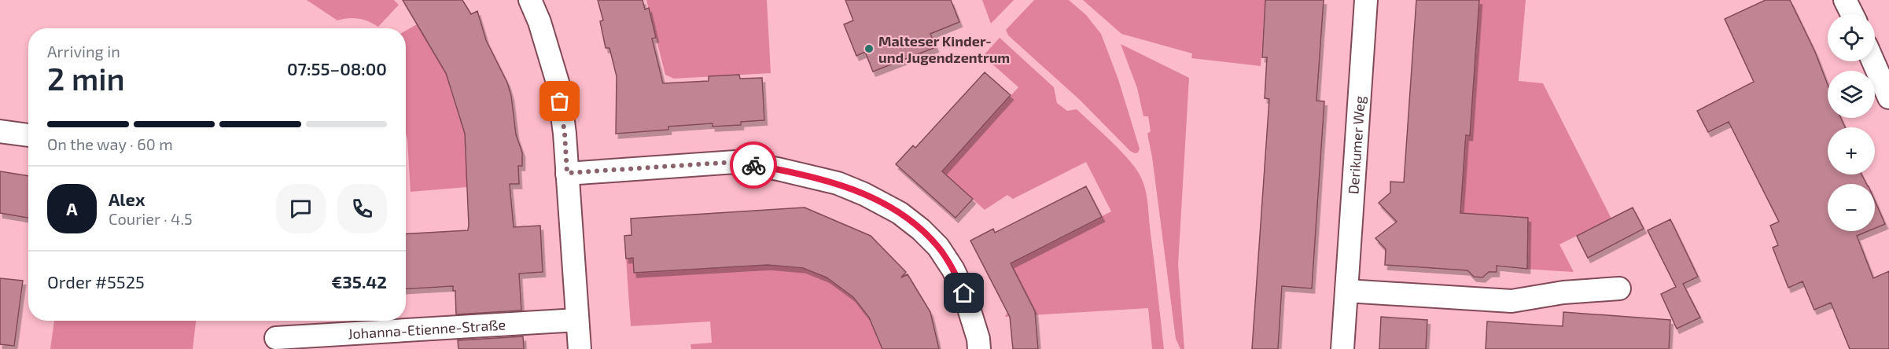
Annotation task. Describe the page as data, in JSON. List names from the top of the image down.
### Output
{
  "streets": {
    "street": ["Derikumer Weg", "Johanna-Etienne-Straße"]
  },
  "places": ["Malteser Kinder- und Jugendzentrum"],
  "page": {
    "map_buttons": ["+", "−"],
    "heading": ["2 min", "Arriving in", "07:55–08:00"],
    "panel": [
      "Alex",
      "Courier · 4.5",
      "Order #5525",
      "€35.42"
    ],
    "bar": "On the way · 60 m",
    "round": "A"
  }
}
